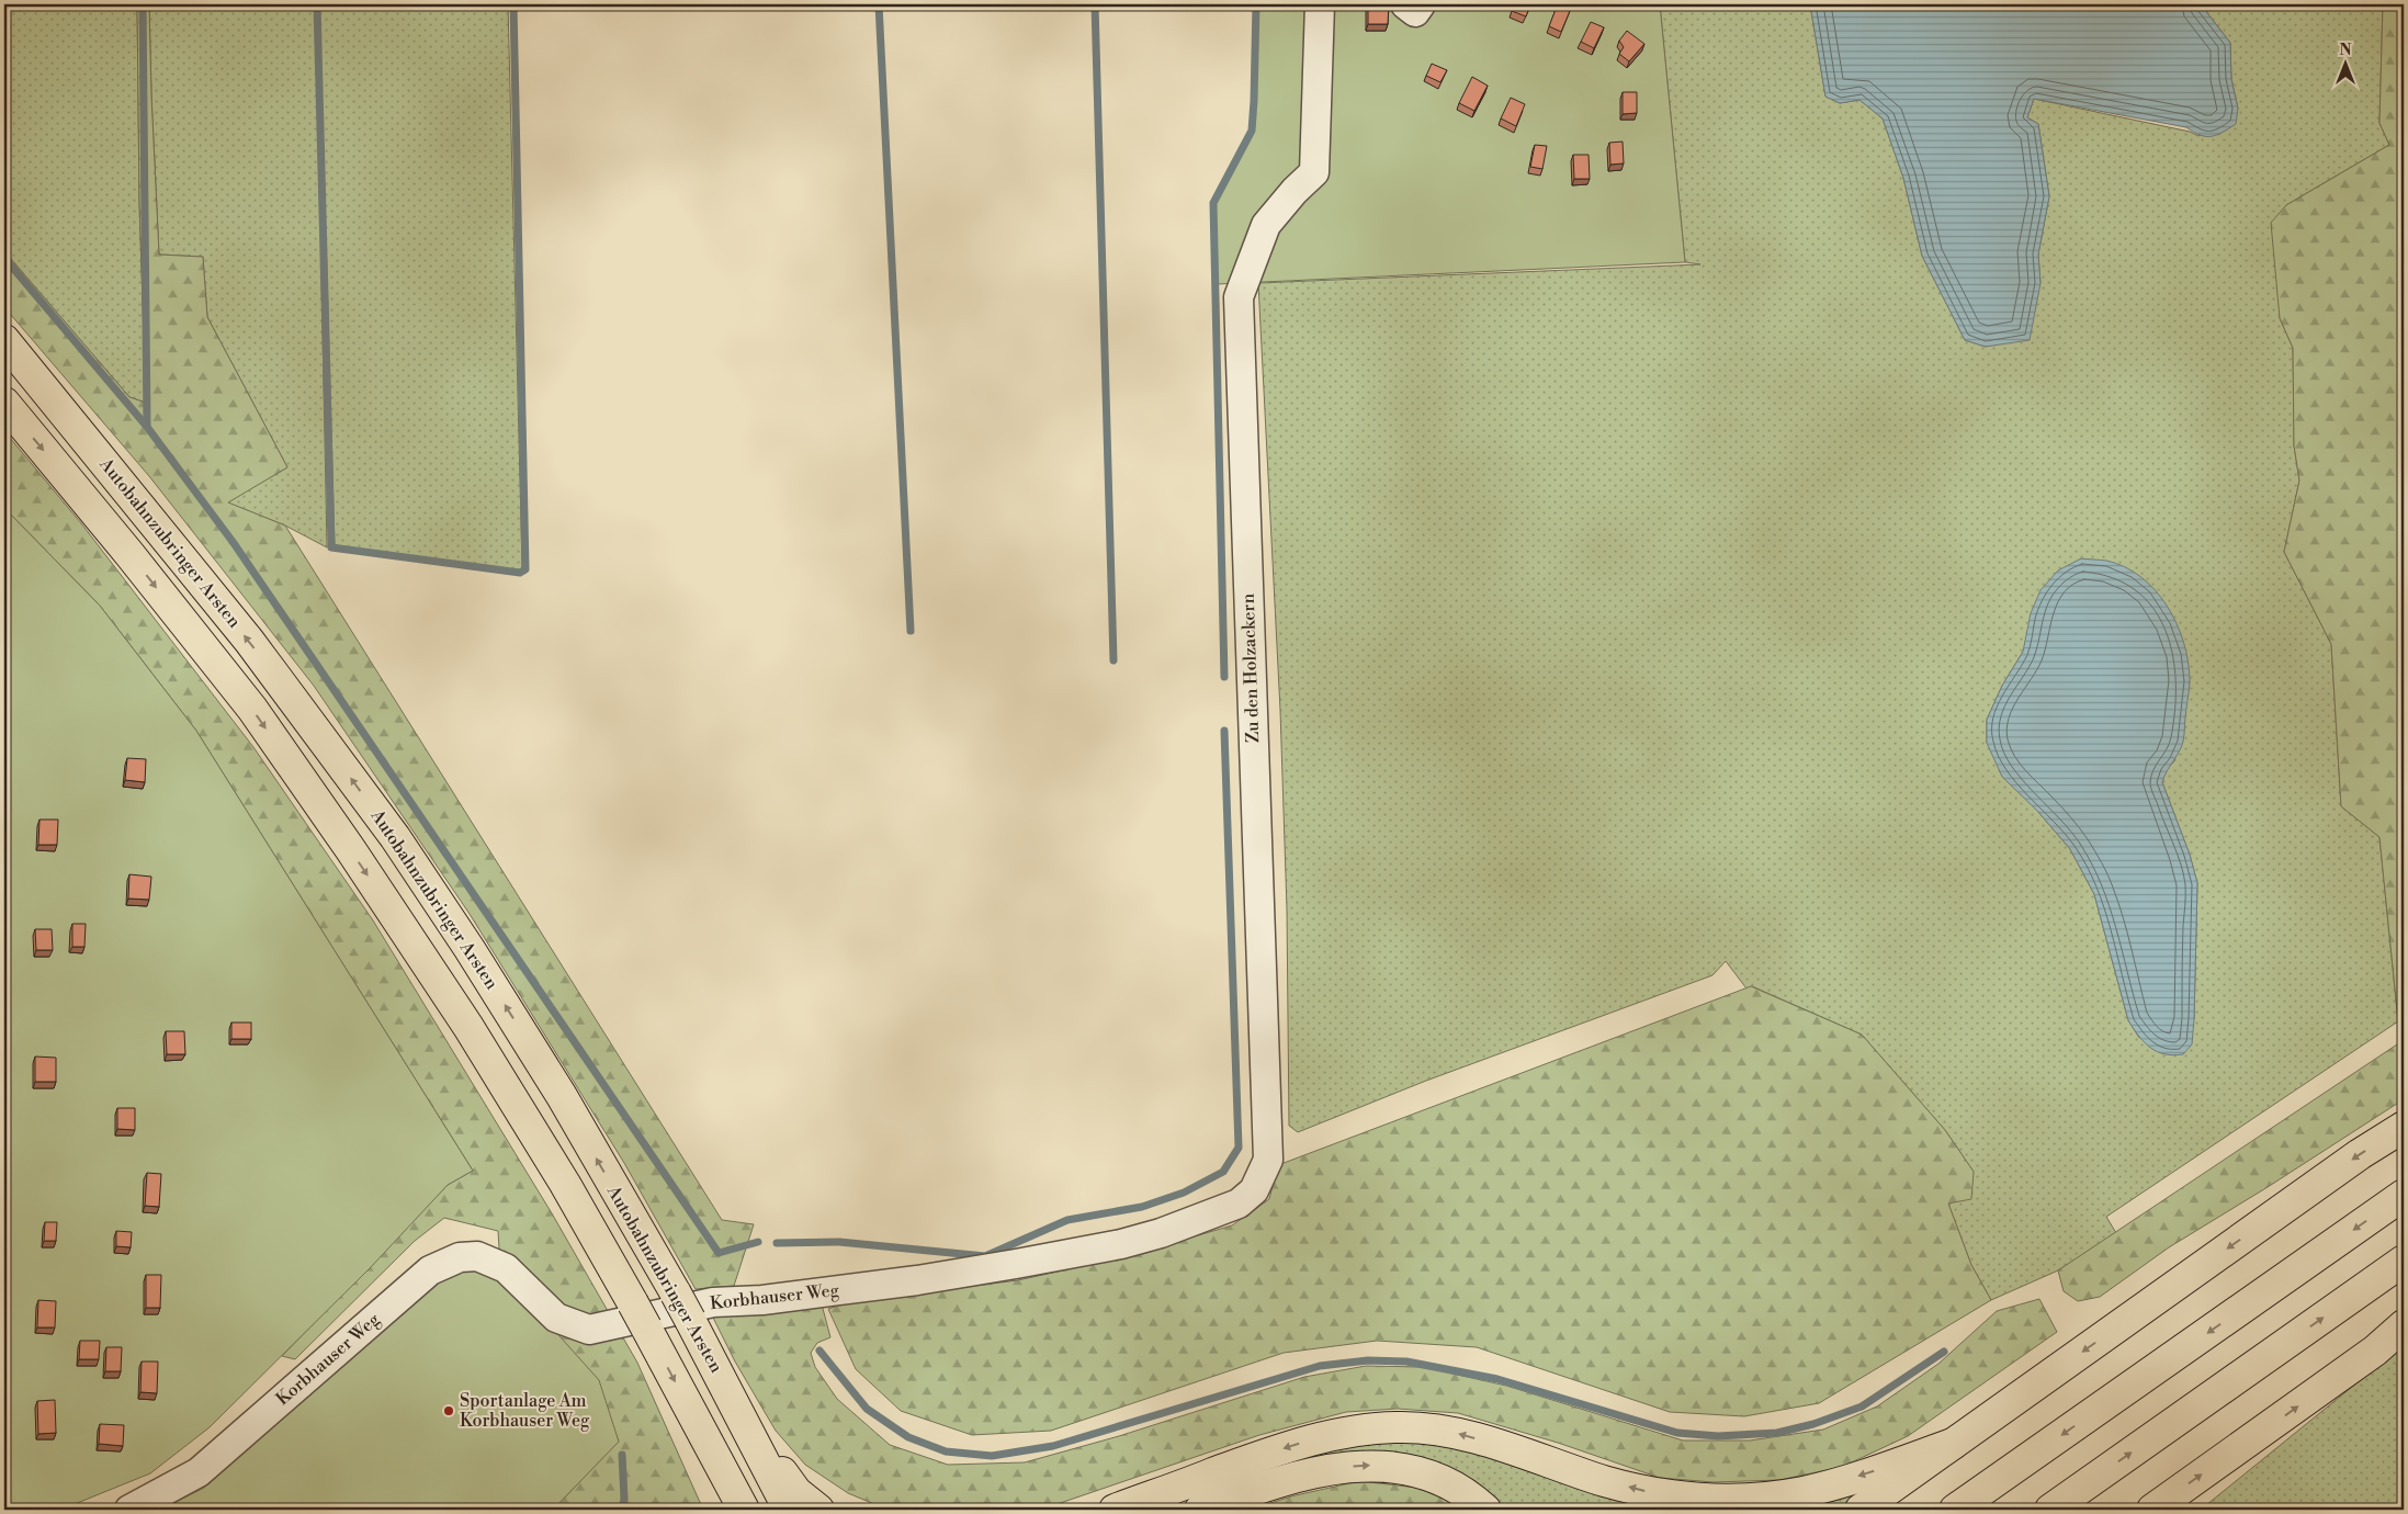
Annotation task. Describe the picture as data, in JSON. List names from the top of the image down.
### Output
{
  "streets": {
    "highway": ["Autobahnzubringer Arsten"],
    "lane": ["Zu den Holzackern", "Korbhauser Weg"]
  },
  "crossings": [
    ["Zu den Holzackern", "Korbhauser Weg"]
  ],
  "places": ["Sportanlage Am Korbhauser Weg"],
  "north": "top"
}
